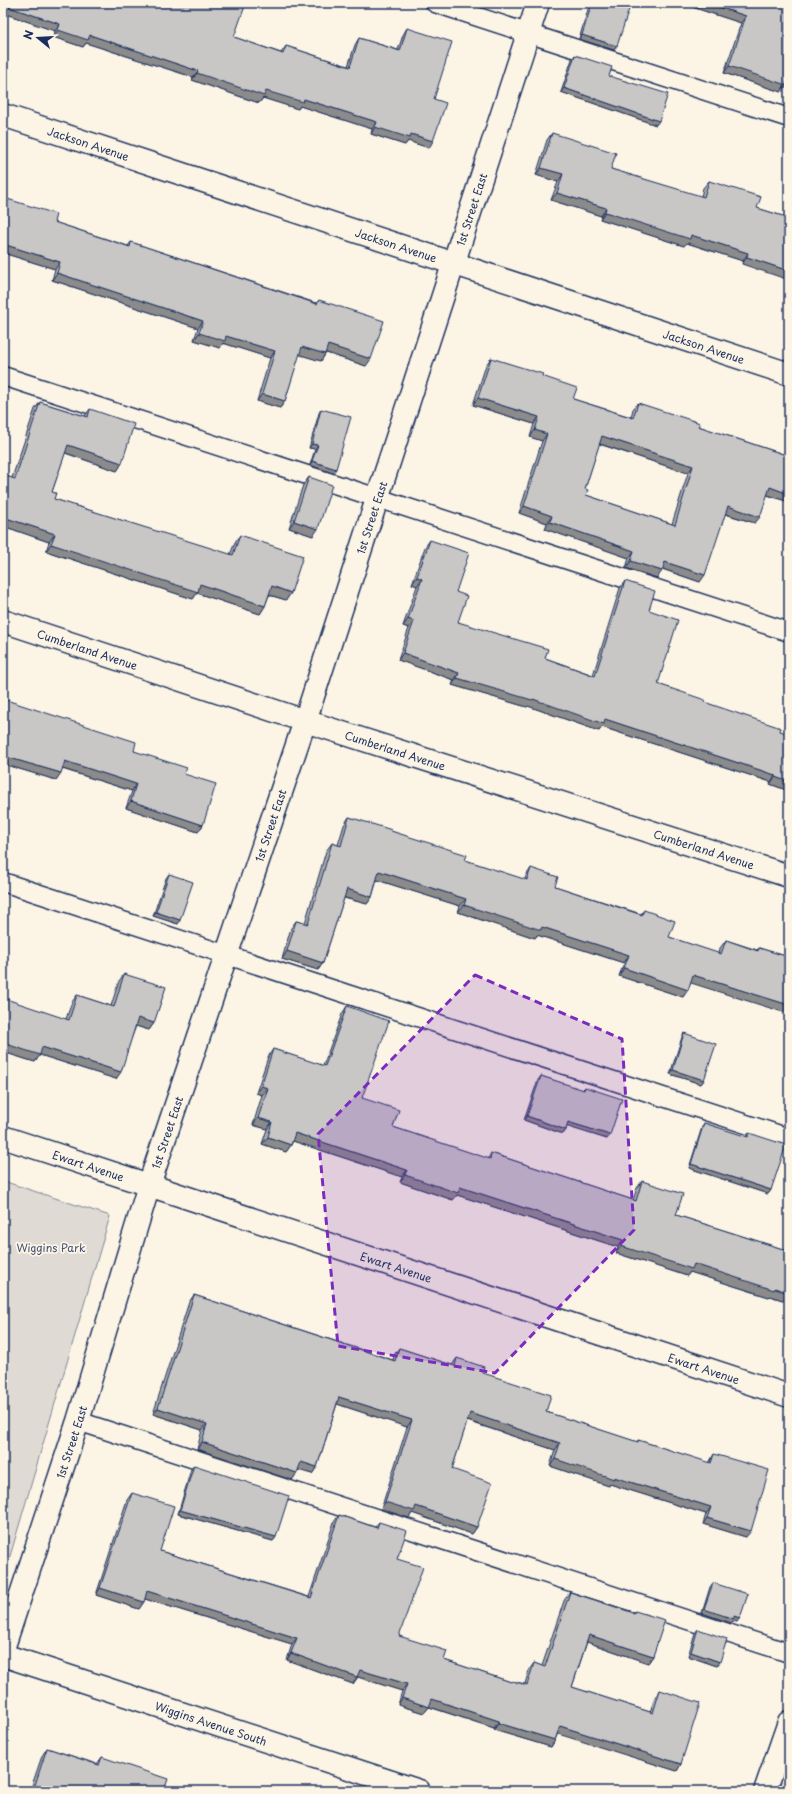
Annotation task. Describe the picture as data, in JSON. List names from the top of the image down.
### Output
{
  "streets": {
    "street": [
      "Jackson Avenue",
      "1st Street East",
      "Cumberland Avenue",
      "Ewart Avenue",
      "Wiggins Avenue South"
    ]
  },
  "crossings": [
    ["Jackson Avenue", "1st Street East"],
    ["1st Street East", "Cumberland Avenue"],
    ["1st Street East", "Ewart Avenue"]
  ],
  "parks": ["Wiggins Park"],
  "north": "left"
}
